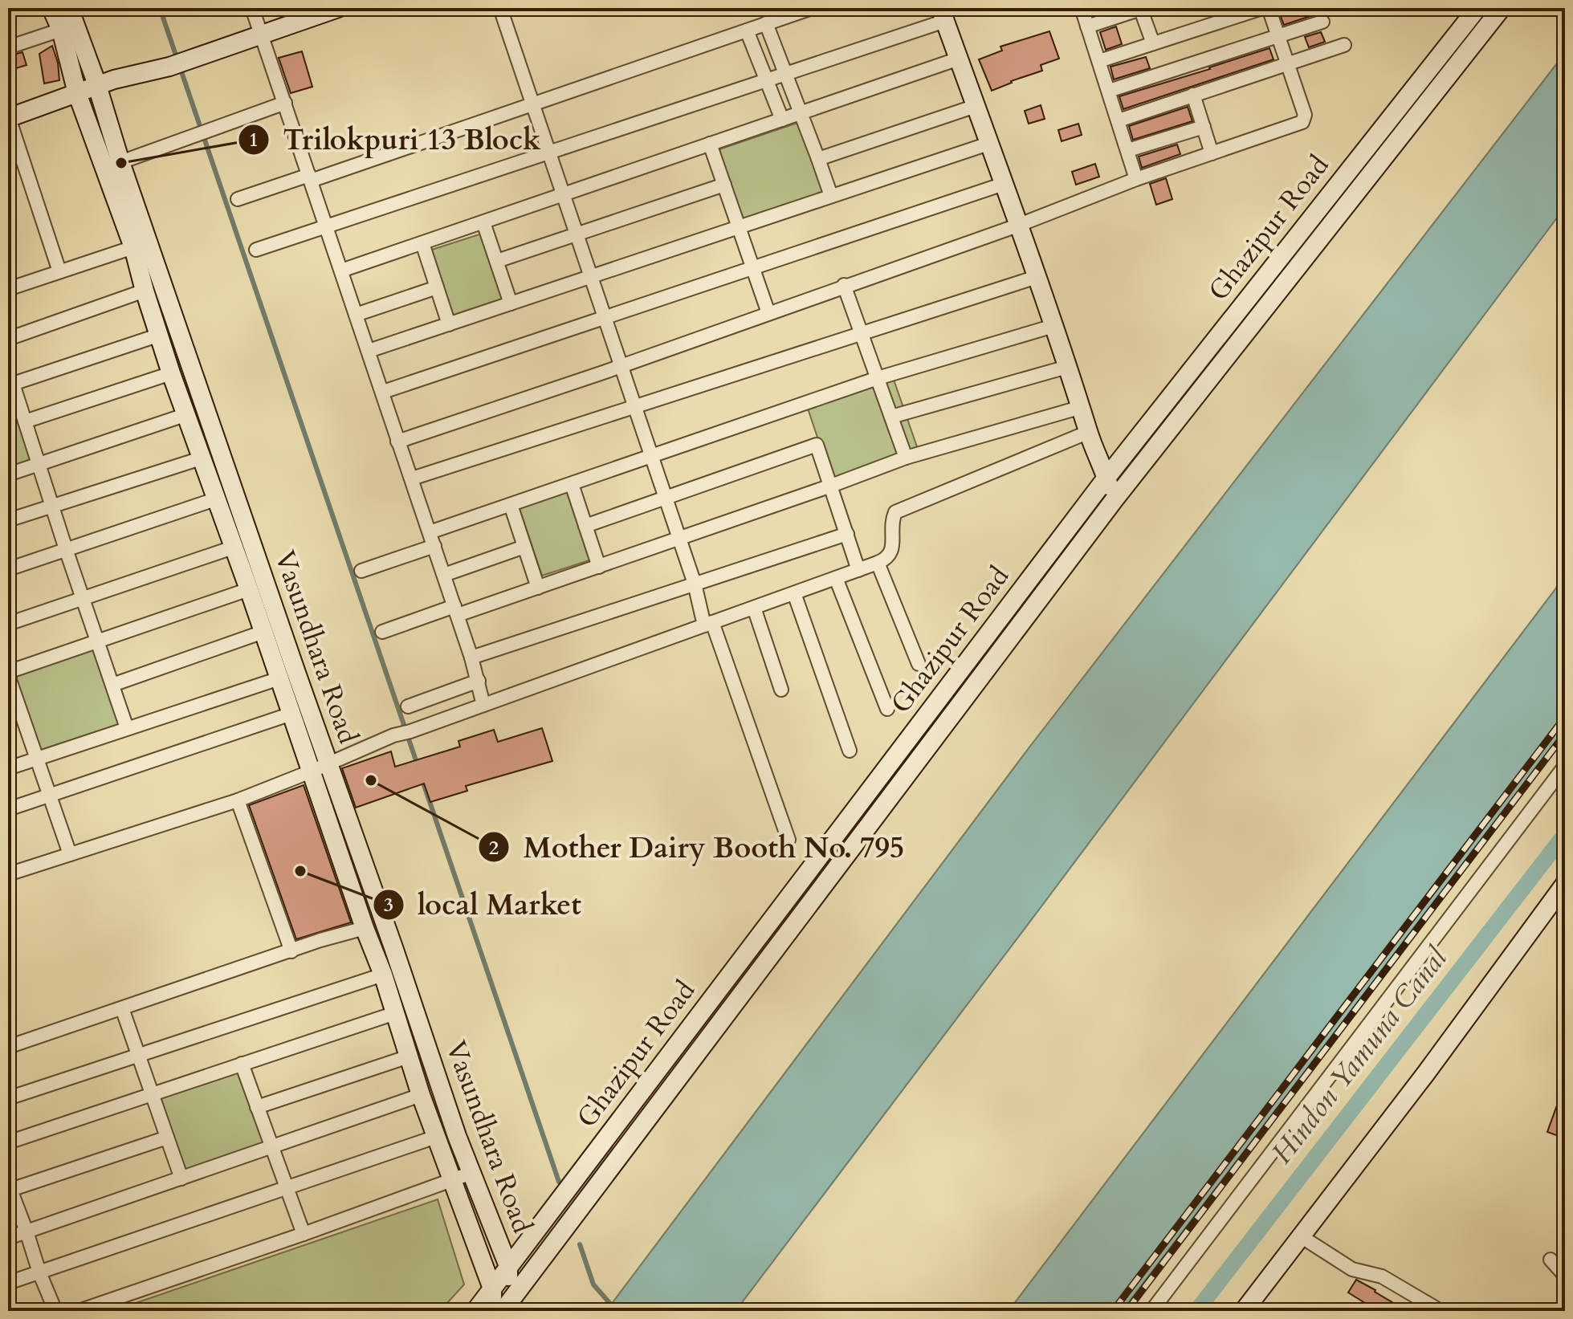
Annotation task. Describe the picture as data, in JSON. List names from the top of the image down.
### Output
{
  "streets": {
    "street": ["Ghazipur Road", "Vasundhara Road"]
  },
  "crossings": [
    ["Ghazipur Road", "Vasundhara Road"]
  ],
  "water": ["Hindon Yamuna Canal"],
  "places": ["Trilokpuri 13 Block", "Mother Dairy Booth No. 795", "local Market"]
}
